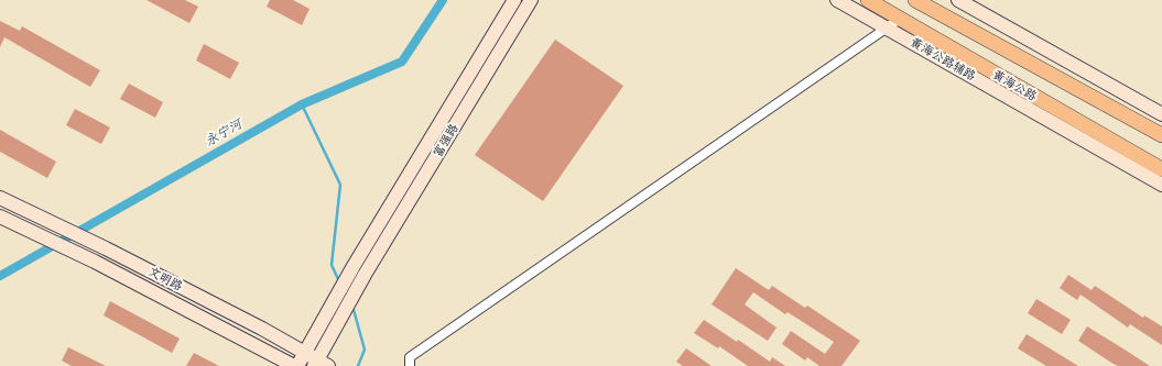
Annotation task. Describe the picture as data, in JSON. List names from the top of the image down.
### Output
{
  "streets": {
    "main road": [
      "黄海公路辅路",
      "黄海公路",
      "富强路",
      "文明路"
    ]
  },
  "crossings": [
    ["富强路", "文明路"]
  ],
  "water": ["永宁河"]
}
